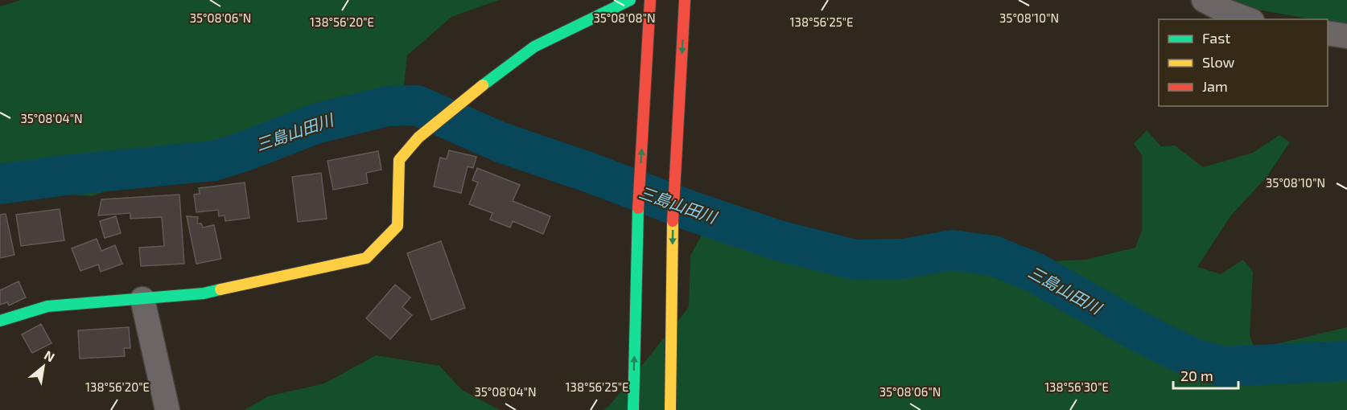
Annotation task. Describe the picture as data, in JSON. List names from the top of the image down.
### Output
{
  "water": ["三島山田川"],
  "legend": ["Fast", "Slow", "Jam"],
  "scale_bar": "20 m",
  "north": "top right",
  "coordinates": [
    "35°08'08\"N",
    "35°08'10\"N",
    "35°08'06\"N",
    "138°56'20\"E",
    "138°56'25\"E",
    "35°08'04\"N",
    "138°56'30\"E"
  ]
}
